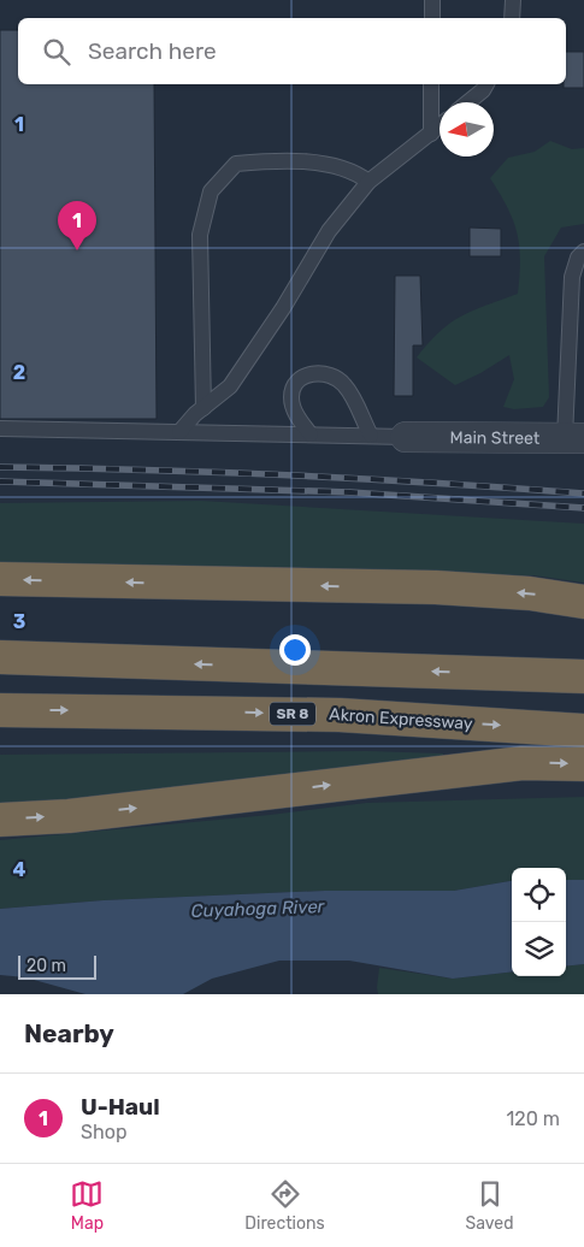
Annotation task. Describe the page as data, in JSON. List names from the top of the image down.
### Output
{
  "streets": {
    "highway": ["SR 8", "Akron Expressway"],
    "street": ["Main Street"]
  },
  "water": ["Cuyahoga River"],
  "scale_bar": "20 m",
  "north": "left",
  "page": {
    "search": "Search here",
    "pins": "1",
    "scale": "20 m",
    "heading": "Nearby",
    "list": [
      {
        "mark": "1",
        "name": "U-Haul",
        "note": "Shop",
        "value": "120 m"
      }
    ],
    "nav": ["Map", "Directions", "Saved"]
  },
  "grid": {
    "rows": [
      "1",
      "2",
      "3",
      "4"
    ]
  }
}
